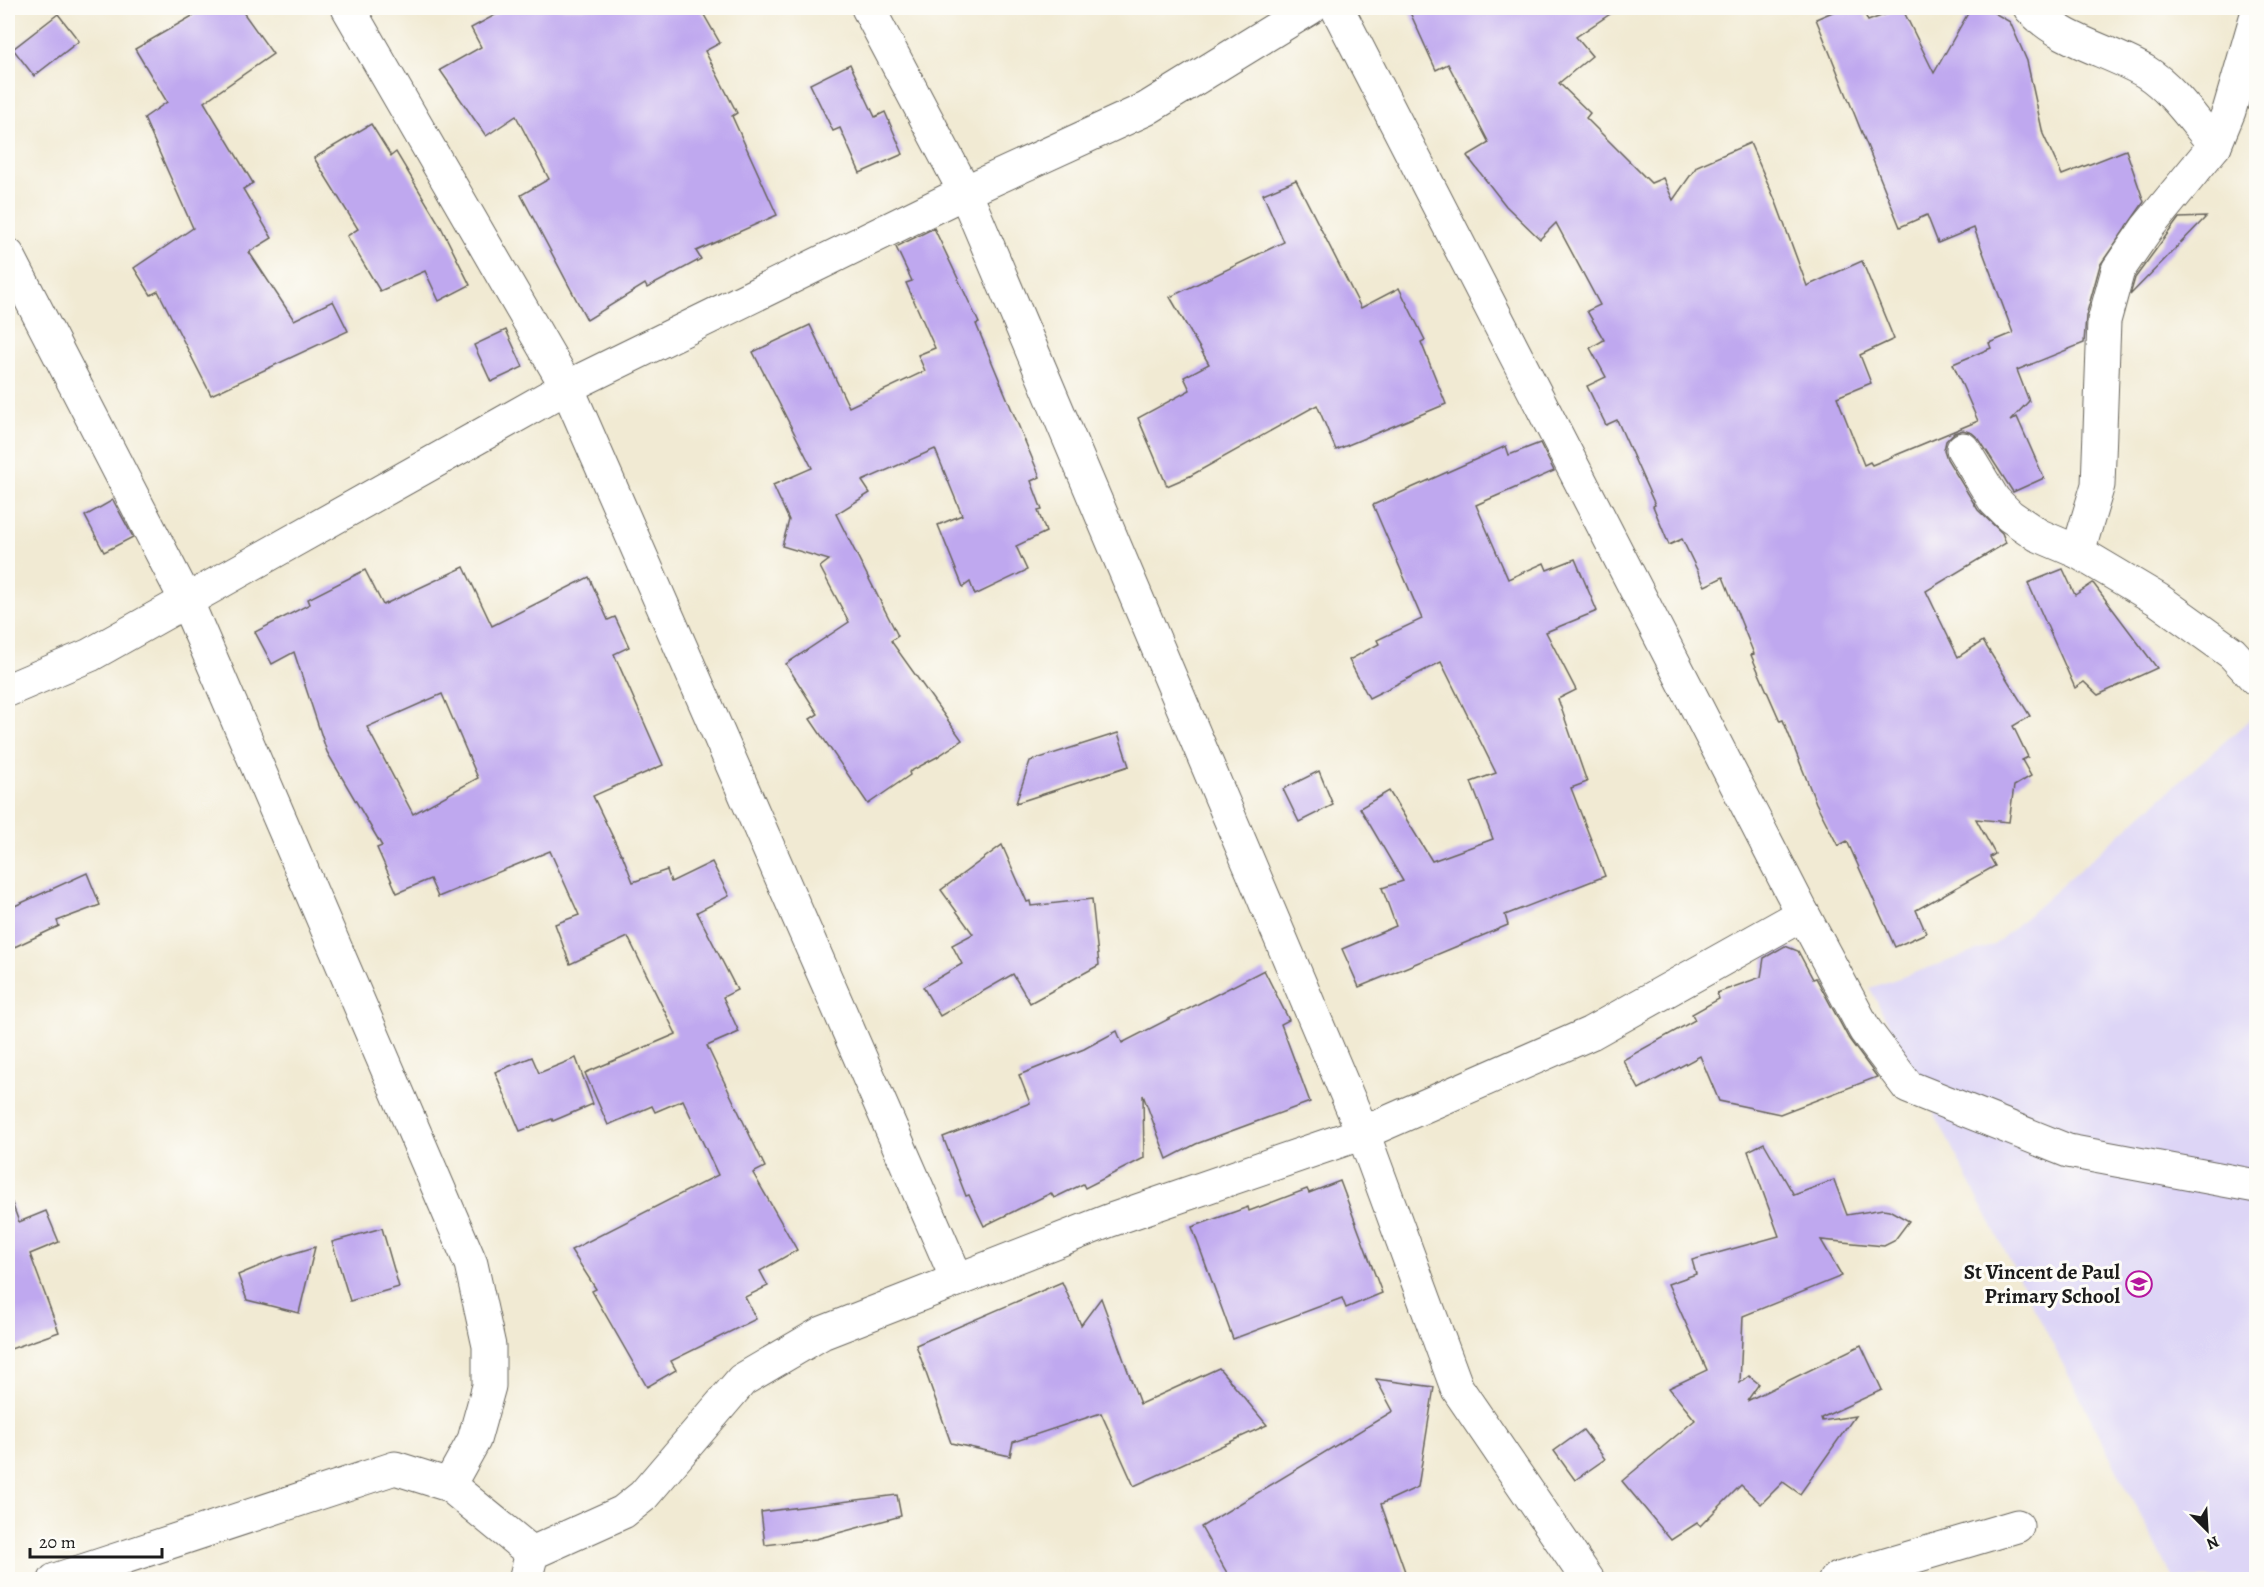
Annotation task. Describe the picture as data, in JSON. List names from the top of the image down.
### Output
{
  "places": {
    "school or university": ["St Vincent de Paul Primary School"]
  },
  "scale_bar": "20 m",
  "north": "bottom right"
}
